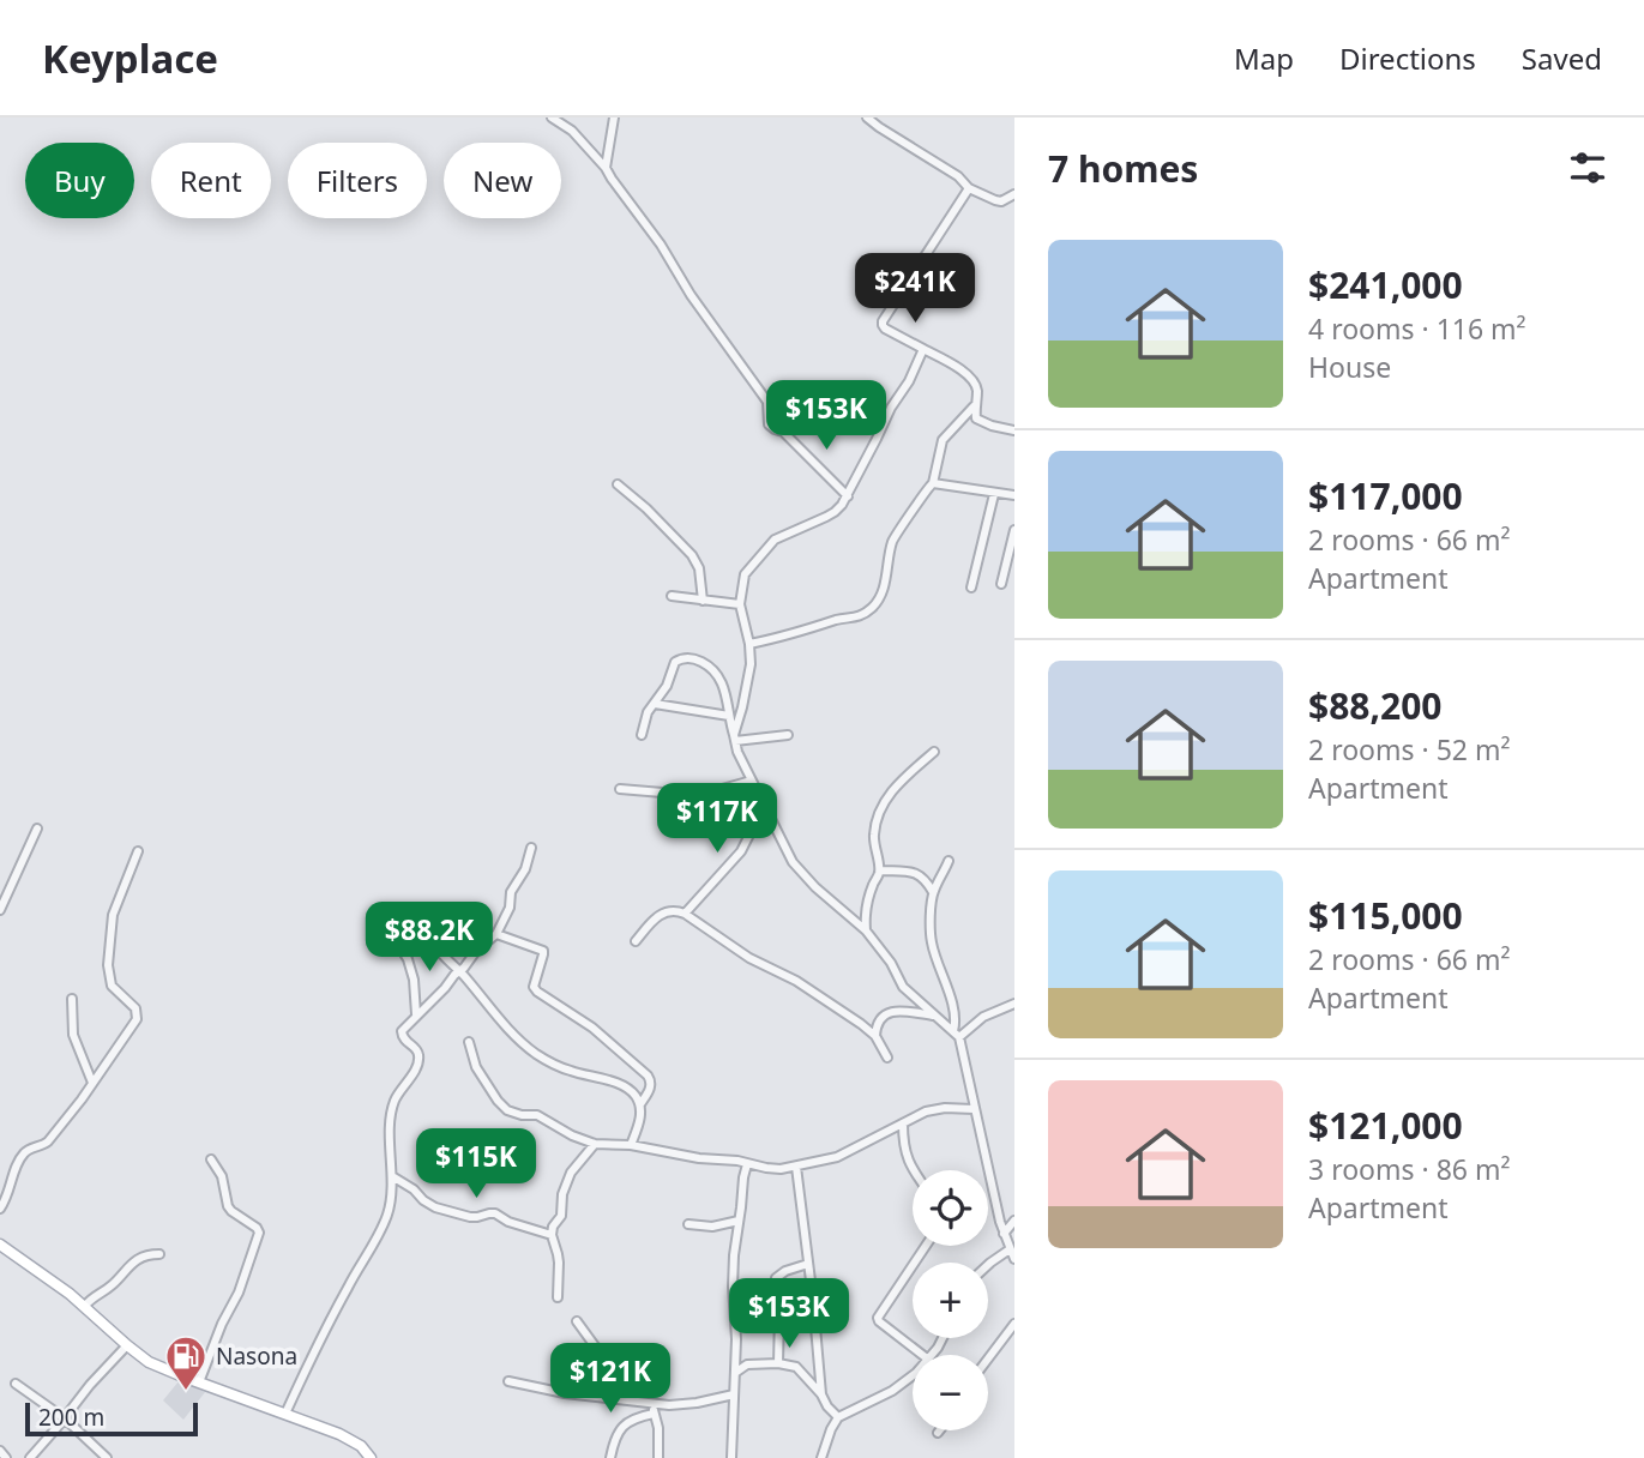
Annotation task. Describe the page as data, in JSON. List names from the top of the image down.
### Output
{
  "places": {
    "fuel station": ["Nasona"]
  },
  "scale_bar": "200 m",
  "page": {
    "header": "Keyplace",
    "nav": ["Map", "Directions", "Saved"],
    "heading": "7 homes",
    "chip": [
      "Buy",
      "Rent",
      "Filters",
      "New"
    ],
    "list": [
      {
        "name": "$241,000",
        "note": "4 rooms · 116 m² · House"
      },
      {
        "name": "$117,000",
        "note": "2 rooms · 66 m² · Apartment"
      },
      {
        "name": "$88,200",
        "note": "2 rooms · 52 m² · Apartment"
      },
      {
        "name": "$115,000",
        "note": "2 rooms · 66 m² · Apartment"
      },
      {
        "name": "$121,000",
        "note": "3 rooms · 86 m² · Apartment"
      }
    ],
    "price": [
      "$241K",
      "$153K",
      "$117K",
      "$88.2K",
      "$115K",
      "$153K",
      "$121K"
    ],
    "map_buttons": ["+", "−"],
    "scale": "200 m"
  }
}
